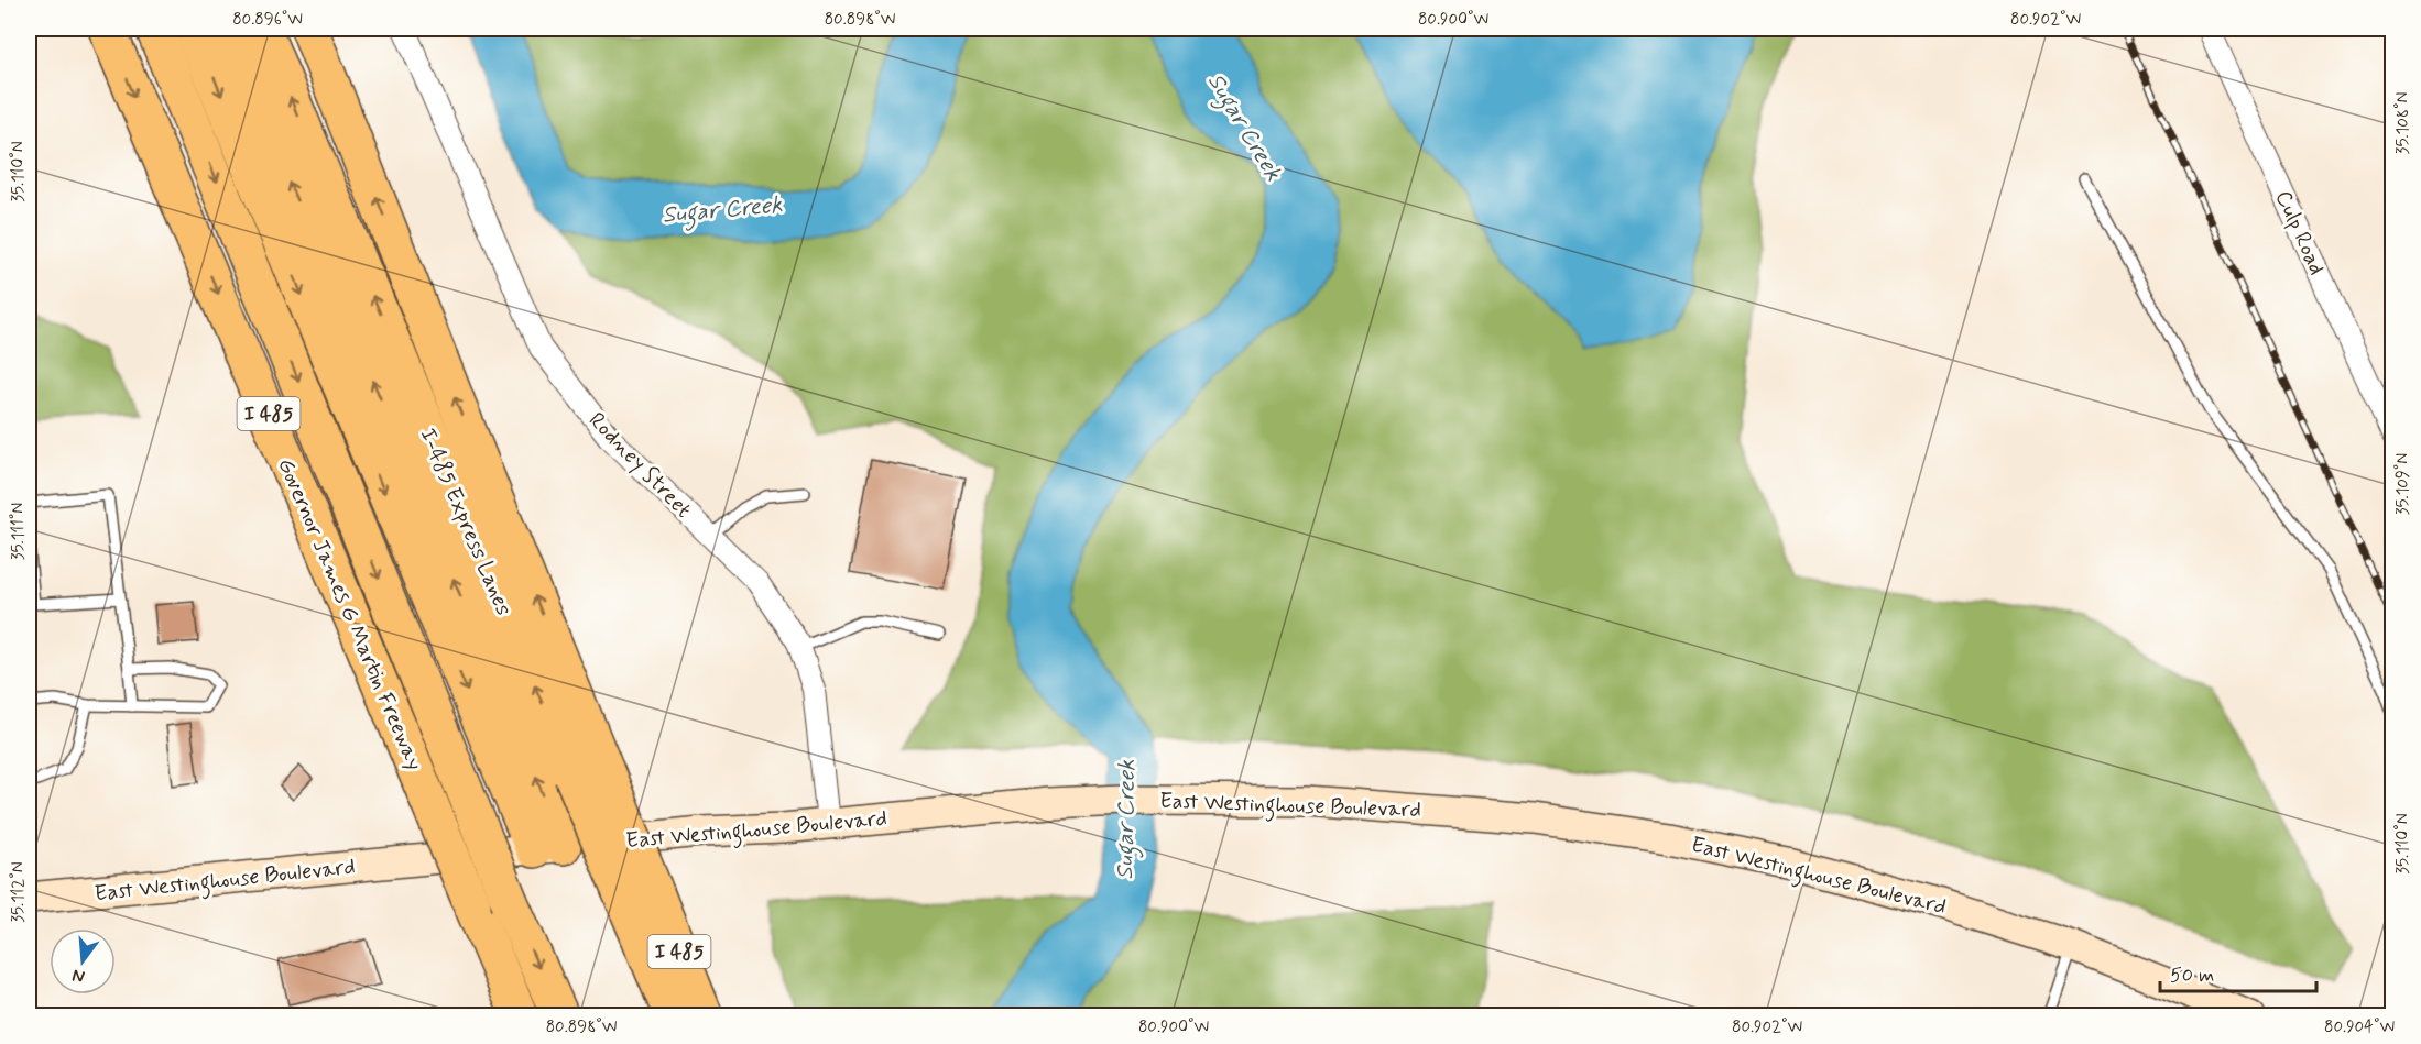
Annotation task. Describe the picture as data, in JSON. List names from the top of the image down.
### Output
{
  "streets": {
    "highway": ["I 485", "I-485 Express Lanes", "Governor James G Martin Freeway"],
    "main road": ["East Westinghouse Boulevard"],
    "street": ["Culp Road", "Rodney Street"]
  },
  "crossings": [
    ["I 485", "I-485 Express Lanes"],
    ["Rodney Street", "East Westinghouse Boulevard"]
  ],
  "water": ["Sugar Creek"],
  "scale_bar": "50 m",
  "north": "bottom",
  "coordinates": [
    "80.896°W",
    "80.898°W",
    "80.900°W",
    "80.902°W",
    "35.108°N",
    "35.110°N",
    "35.109°N",
    "35.111°N",
    "35.112°N",
    "80.904°W"
  ]
}
